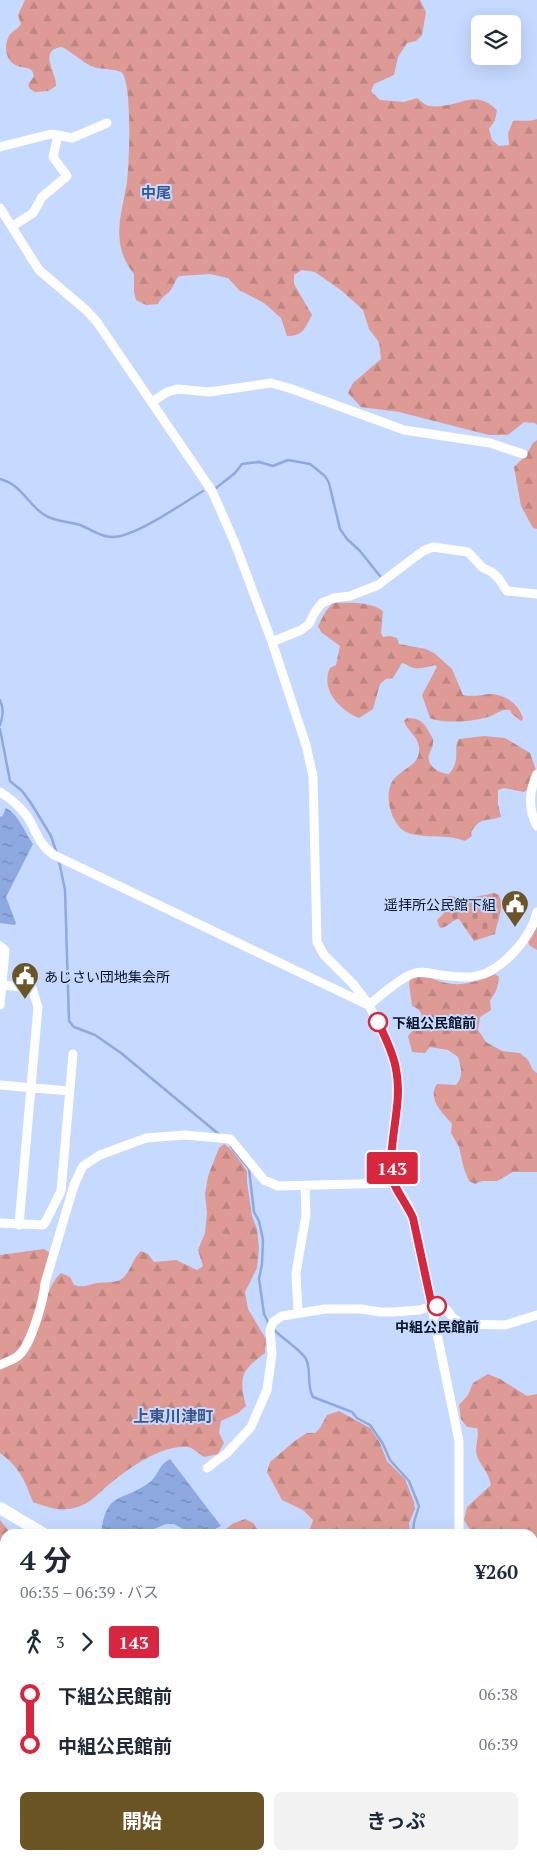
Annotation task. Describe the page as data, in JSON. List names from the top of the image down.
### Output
{
  "districts": ["中尾", "上東川津町"],
  "places": {
    "public building": ["遥拝所公民館下組", "あじさい団地集会所"],
    "other": ["下組公民館前", "中組公民館前"]
  },
  "lines": ["bus line 143"],
  "page": {
    "on_map": "143",
    "heading": ["4 分", "06:35 – 06:39 · バス", "¥260"],
    "legs": ["3", "143"],
    "list": [
      {
        "name": "下組公民館前",
        "value": "06:38"
      },
      {
        "name": "中組公民館前",
        "value": "06:39"
      }
    ],
    "buttons": ["開始", "きっぷ"]
  }
}
